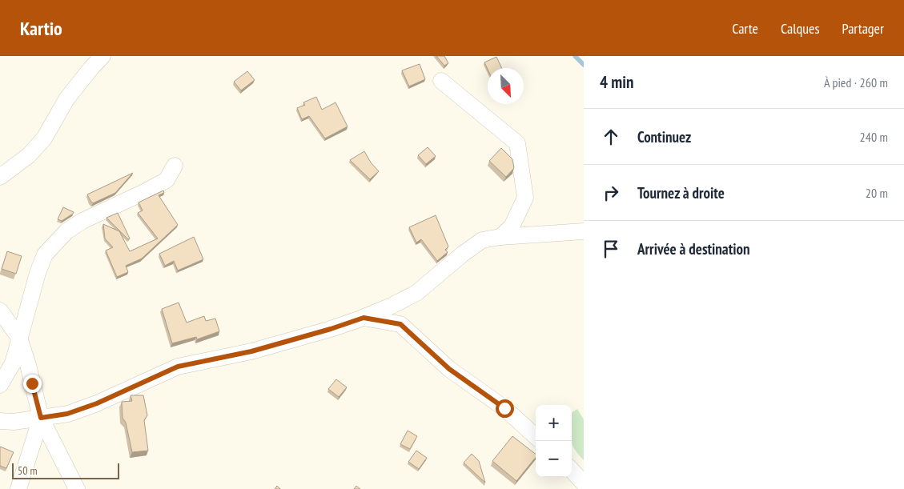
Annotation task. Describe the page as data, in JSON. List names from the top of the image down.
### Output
{
  "scale_bar": "50 m",
  "north": "bottom right",
  "page": {
    "header": "Kartio",
    "nav": ["Carte", "Calques", "Partager"],
    "heading": ["4 min", "À pied · 260 m"],
    "list": [
      ["Continuez", "240 m"],
      ["Tournez à droite", "20 m"],
      "Arrivée à destination"
    ],
    "map_buttons": ["+", "−"],
    "scale": "50 m"
  }
}
